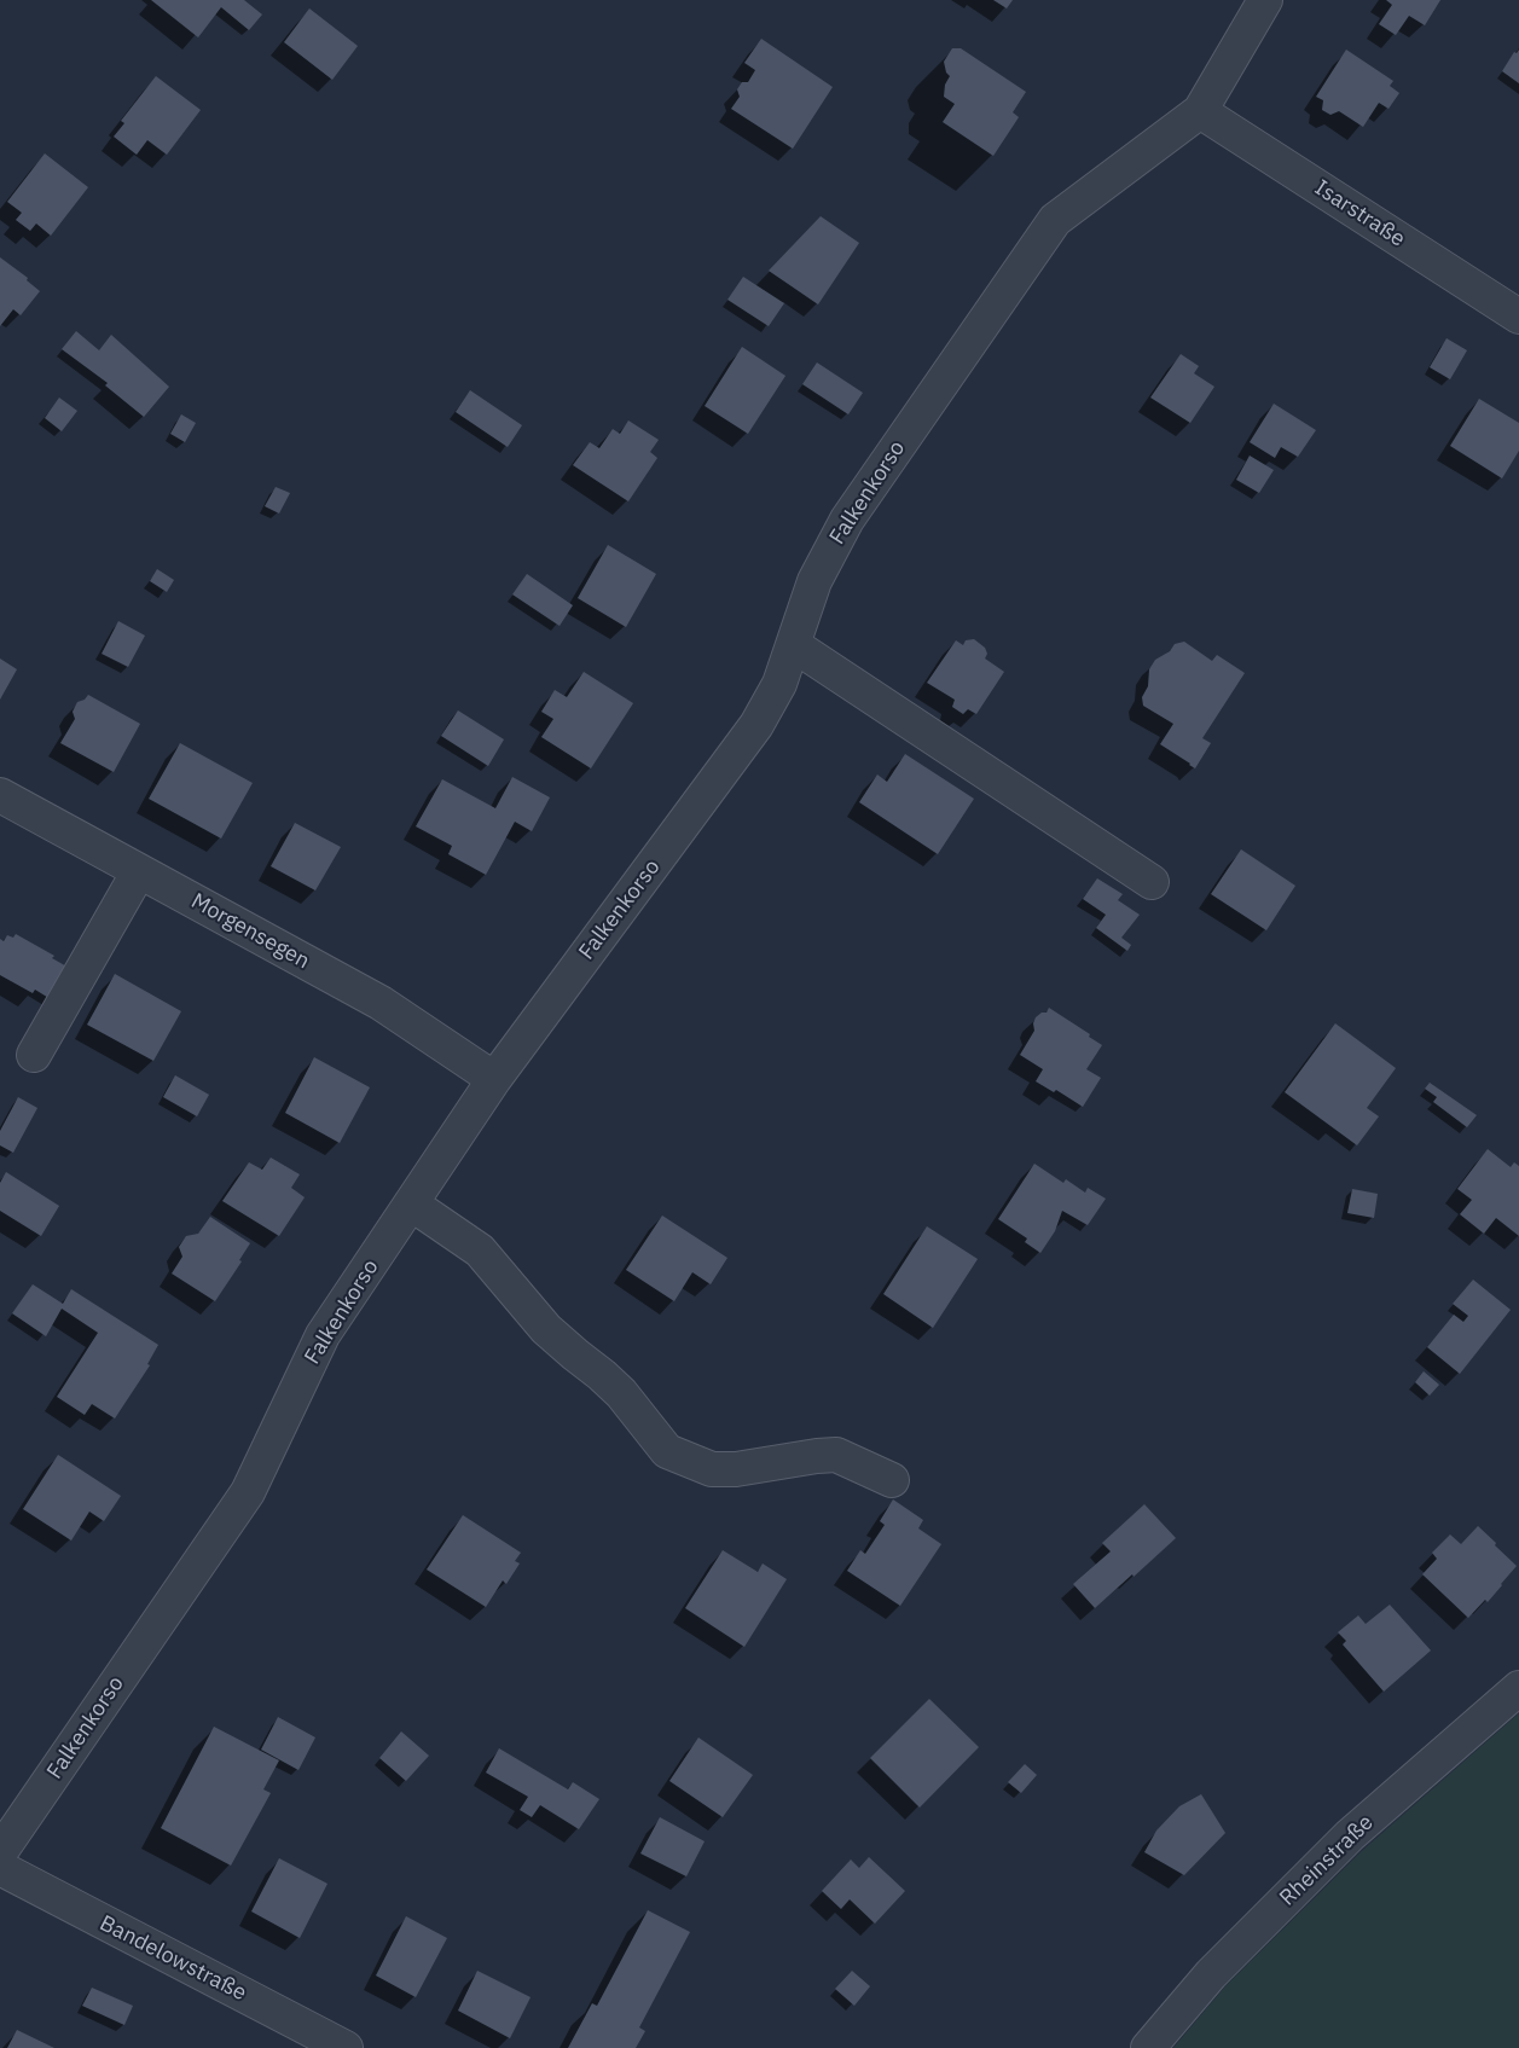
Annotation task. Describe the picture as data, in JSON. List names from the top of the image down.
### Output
{
  "streets": {
    "street": [
      "Isarstraße",
      "Falkenkorso",
      "Morgensegen",
      "Rheinstraße",
      "Bandelowstraße"
    ]
  },
  "crossings": [
    ["Isarstraße", "Falkenkorso"],
    ["Falkenkorso", "Morgensegen"]
  ]
}
